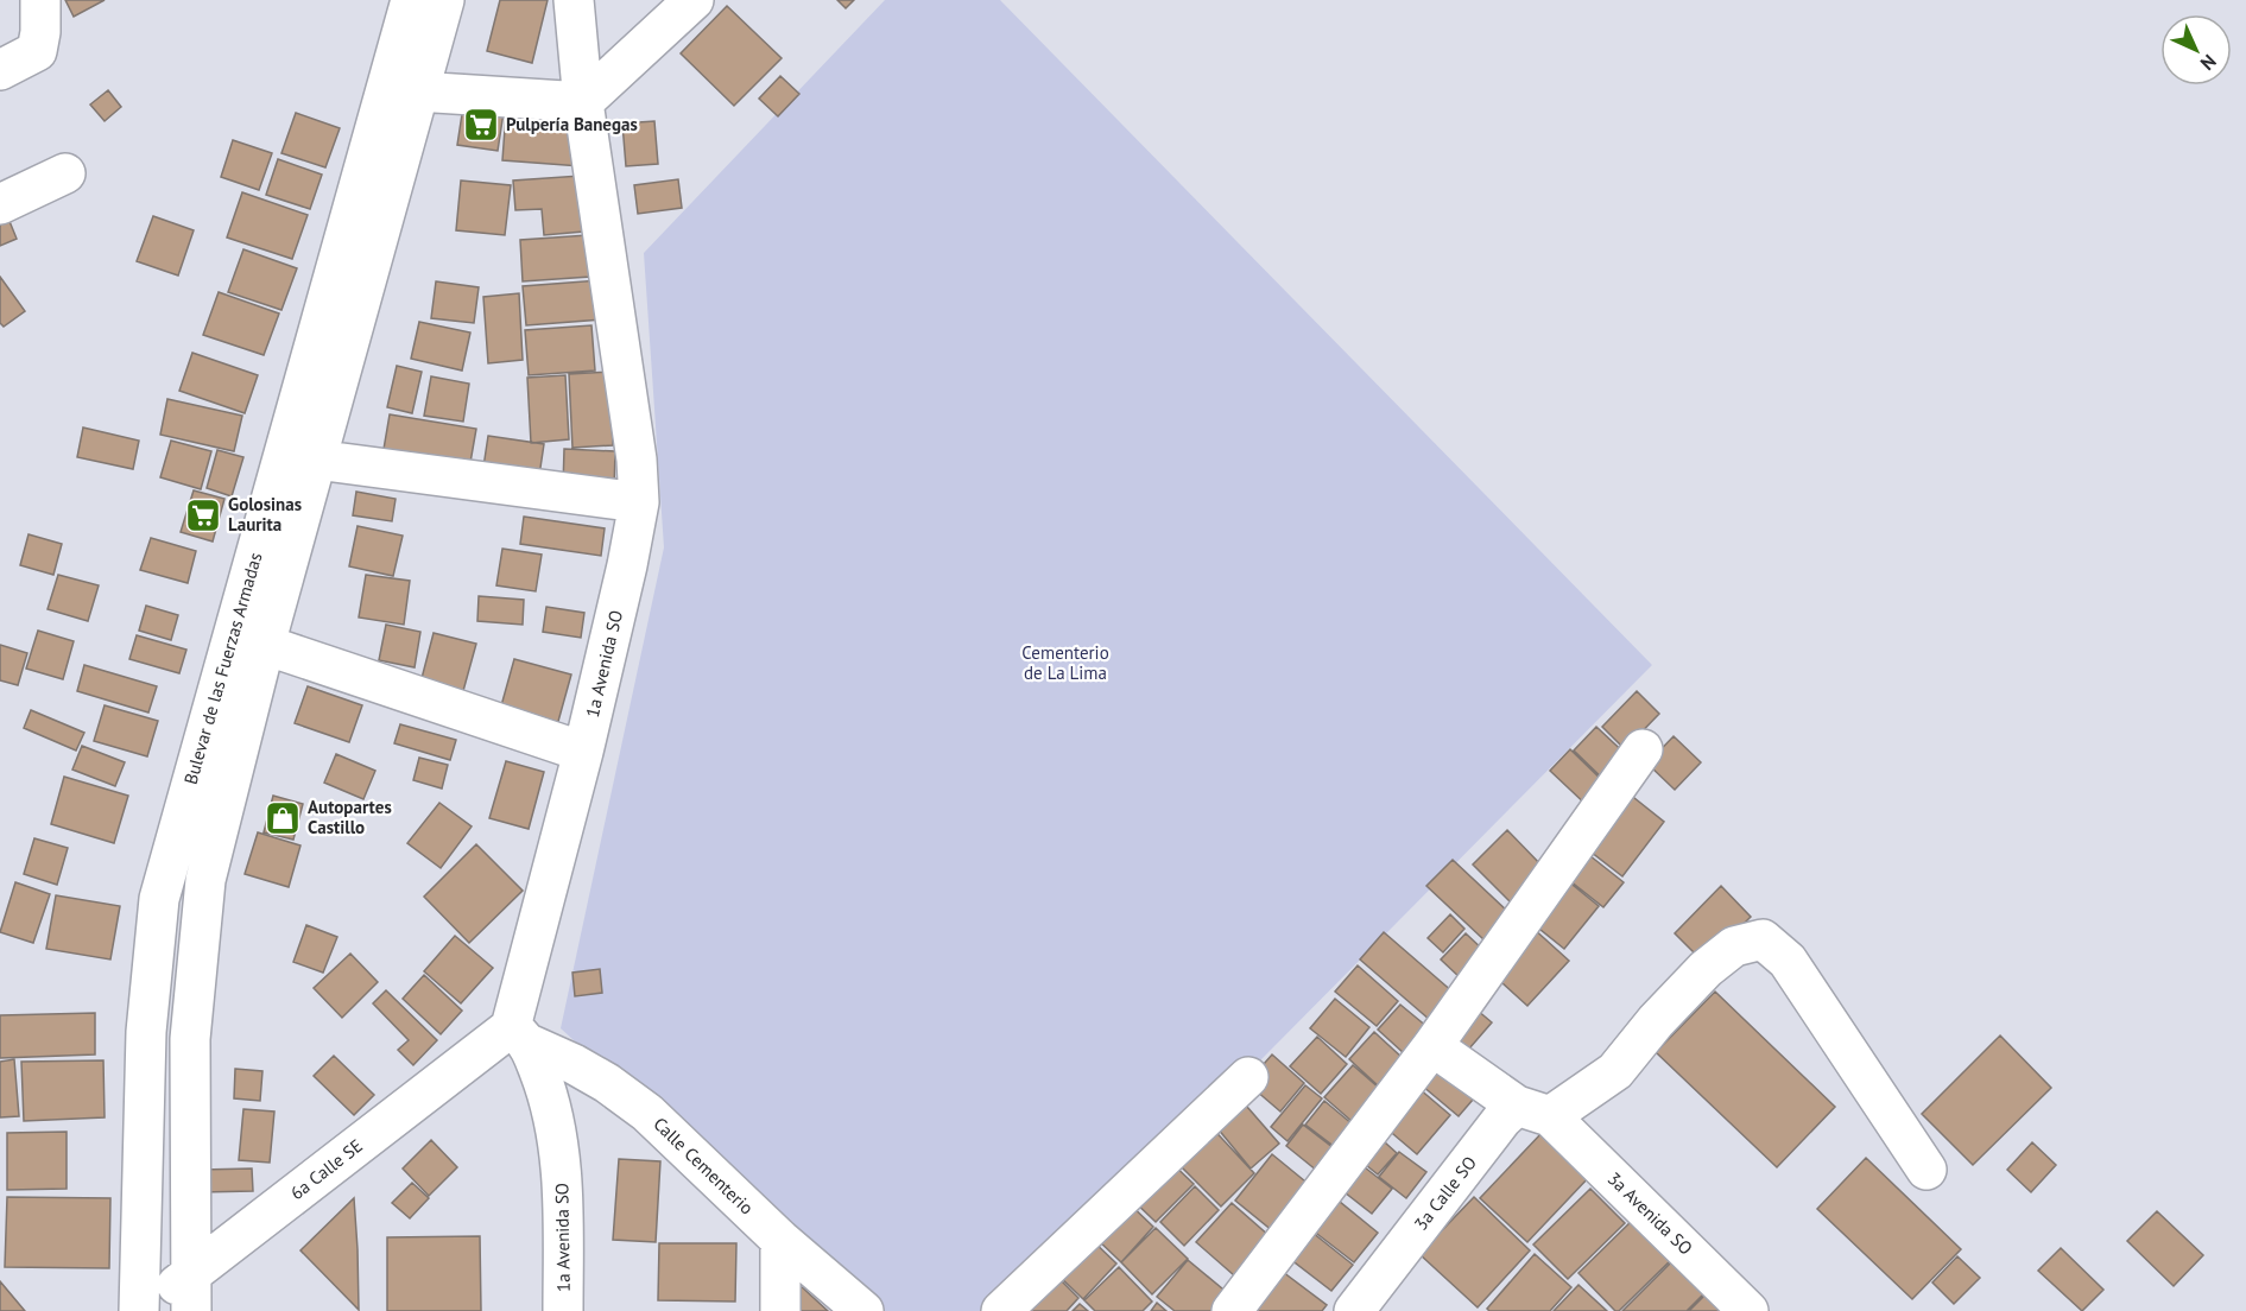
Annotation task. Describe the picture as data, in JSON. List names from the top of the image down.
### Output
{
  "streets": {
    "street": [
      "1a Avenida SO",
      "Bulevar de las Fuerzas Armadas",
      "Calle Cementerio",
      "6a Calle SE",
      "3a Calle SO",
      "3a Avenida SO"
    ]
  },
  "crossings": [
    ["1a Avenida SO", "Calle Cementerio"],
    ["1a Avenida SO", "6a Calle SE"],
    ["Bulevar de las Fuerzas Armadas", "6a Calle SE"],
    ["Calle Cementerio", "6a Calle SE"],
    ["3a Calle SO", "3a Avenida SO"]
  ],
  "parks": ["Cementerio de La Lima"],
  "places": {
    "supermarket": ["Pulpería Banegas", "Golosinas Laurita"],
    "shop": ["Autopartes Castillo"]
  },
  "north": "bottom right"
}
